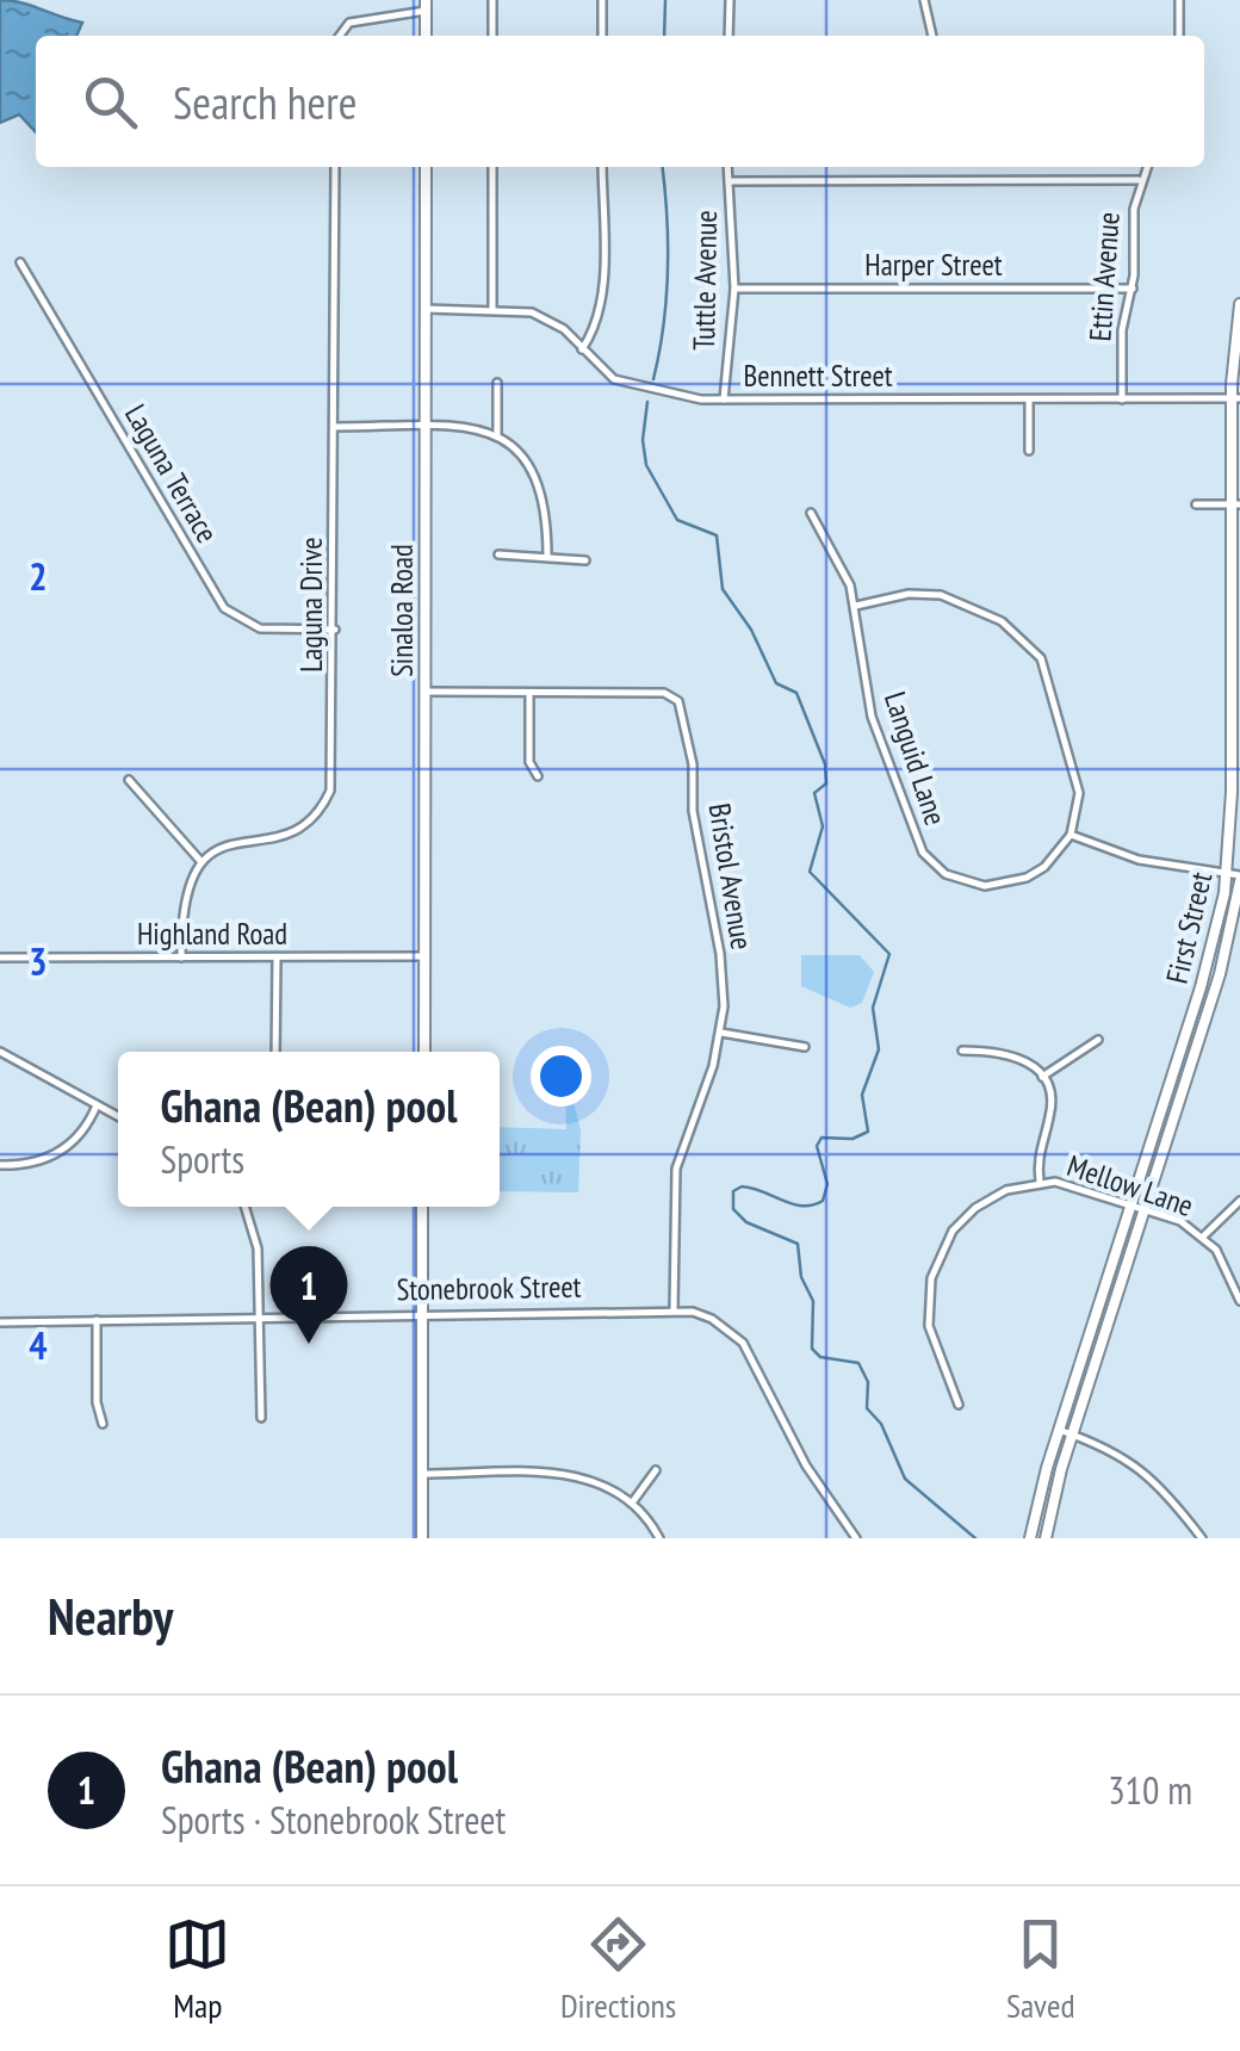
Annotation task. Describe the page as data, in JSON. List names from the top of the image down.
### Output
{
  "streets": {
    "main road": ["Sinaloa Road", "First Street"],
    "street": [
      "Harper Street",
      "Ettin Avenue",
      "Tuttle Avenue",
      "Bennett Street",
      "Laguna Terrace",
      "Laguna Drive",
      "Languid Lane",
      "Bristol Avenue",
      "Highland Road",
      "Mellow Lane",
      "Stonebrook Street"
    ]
  },
  "crossings": [
    ["Harper Street", "Ettin Avenue"],
    ["Harper Street", "Tuttle Avenue"],
    ["Ettin Avenue", "Bennett Street"],
    ["Tuttle Avenue", "Bennett Street"],
    ["Bennett Street", "Sinaloa Road"],
    ["Bennett Street", "First Street"],
    ["Laguna Terrace", "Laguna Drive"],
    ["Sinaloa Road", "Bristol Avenue"],
    ["Sinaloa Road", "Highland Road"],
    ["Bristol Avenue", "Stonebrook Street"],
    ["First Street", "Mellow Lane"]
  ],
  "page": {
    "search": "Search here",
    "popup": ["Ghana (Bean) pool", "Sports"],
    "pins": "1",
    "heading": "Nearby",
    "list": [
      {
        "mark": "1",
        "name": "Ghana (Bean) pool",
        "note": "Sports · Stonebrook Street",
        "value": "310 m"
      }
    ],
    "nav": ["Map", "Directions", "Saved"]
  },
  "grid": {
    "rows": ["2", "3", "4"]
  }
}
